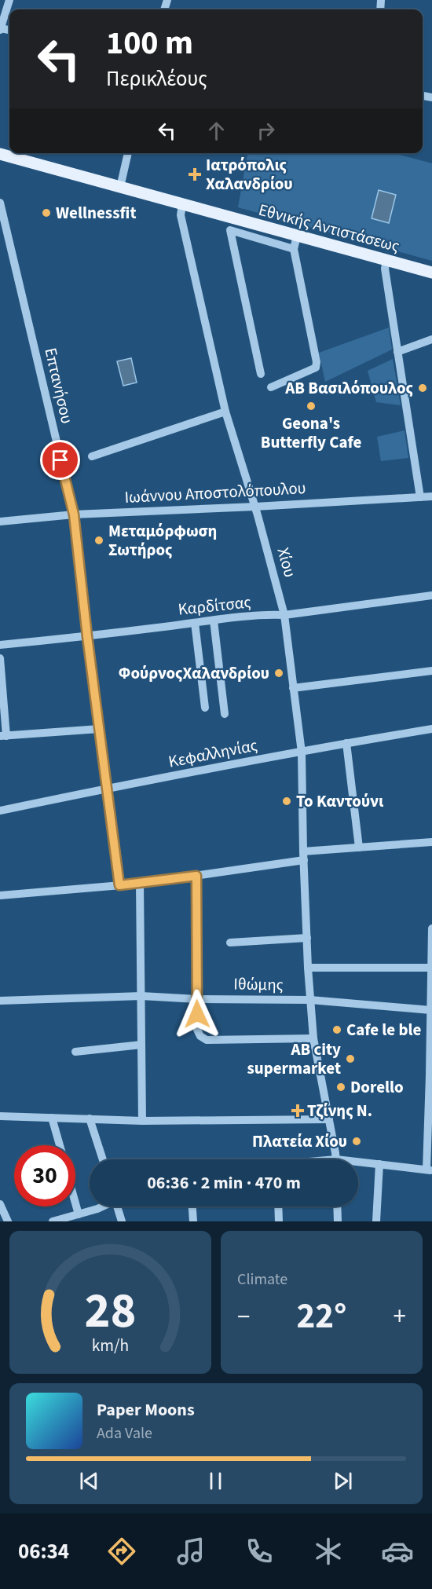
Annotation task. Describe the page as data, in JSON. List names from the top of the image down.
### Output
{
  "streets": {
    "main road": ["Εθνικής Αντιστάσεως"],
    "street": [
      "Επτανήσου",
      "Ιωάννου Αποστολόπουλου",
      "Χίου",
      "Καρδίτσας",
      "Κεφαλληνίας",
      "Ιθώμης"
    ]
  },
  "crossings": [
    ["Εθνικής Αντιστάσεως", "Χίου"],
    ["Επτανήσου", "Ιωάννου Αποστολόπουλου"],
    ["Επτανήσου", "Καρδίτσας"],
    ["Επτανήσου", "Κεφαλληνίας"],
    ["Ιωάννου Αποστολόπουλου", "Χίου"],
    ["Χίου", "Καρδίτσας"],
    ["Χίου", "Κεφαλληνίας"],
    ["Χίου", "Ιθώμης"]
  ],
  "places": {
    "health": ["Ιατρόπολις Χαλανδρίου", "Τζίνης Ν."],
    "other": [
      "Wellnessfit",
      "ΑΒ Βασιλόπουλος",
      "Geona's Butterfly Cafe",
      "Μεταμόρφωση Σωτήρος",
      "ΦούρνοςΧαλανδρίου",
      "Το Καντούνι",
      "Cafe le ble",
      "AB city supermarket",
      "Dorello",
      "Πλατεία Χίου"
    ]
  },
  "page": {
    "turn": ["100 m", "Περικλέους"],
    "limit": "30",
    "trip": "06:36 · 2 min · 470 m",
    "tile": "Climate",
    "heat": ["−", "22°", "+"],
    "song": ["Paper Moons", "Ada Vale"],
    "tabs": "06:34",
    "gauge": ["28", "km/h"]
  }
}
